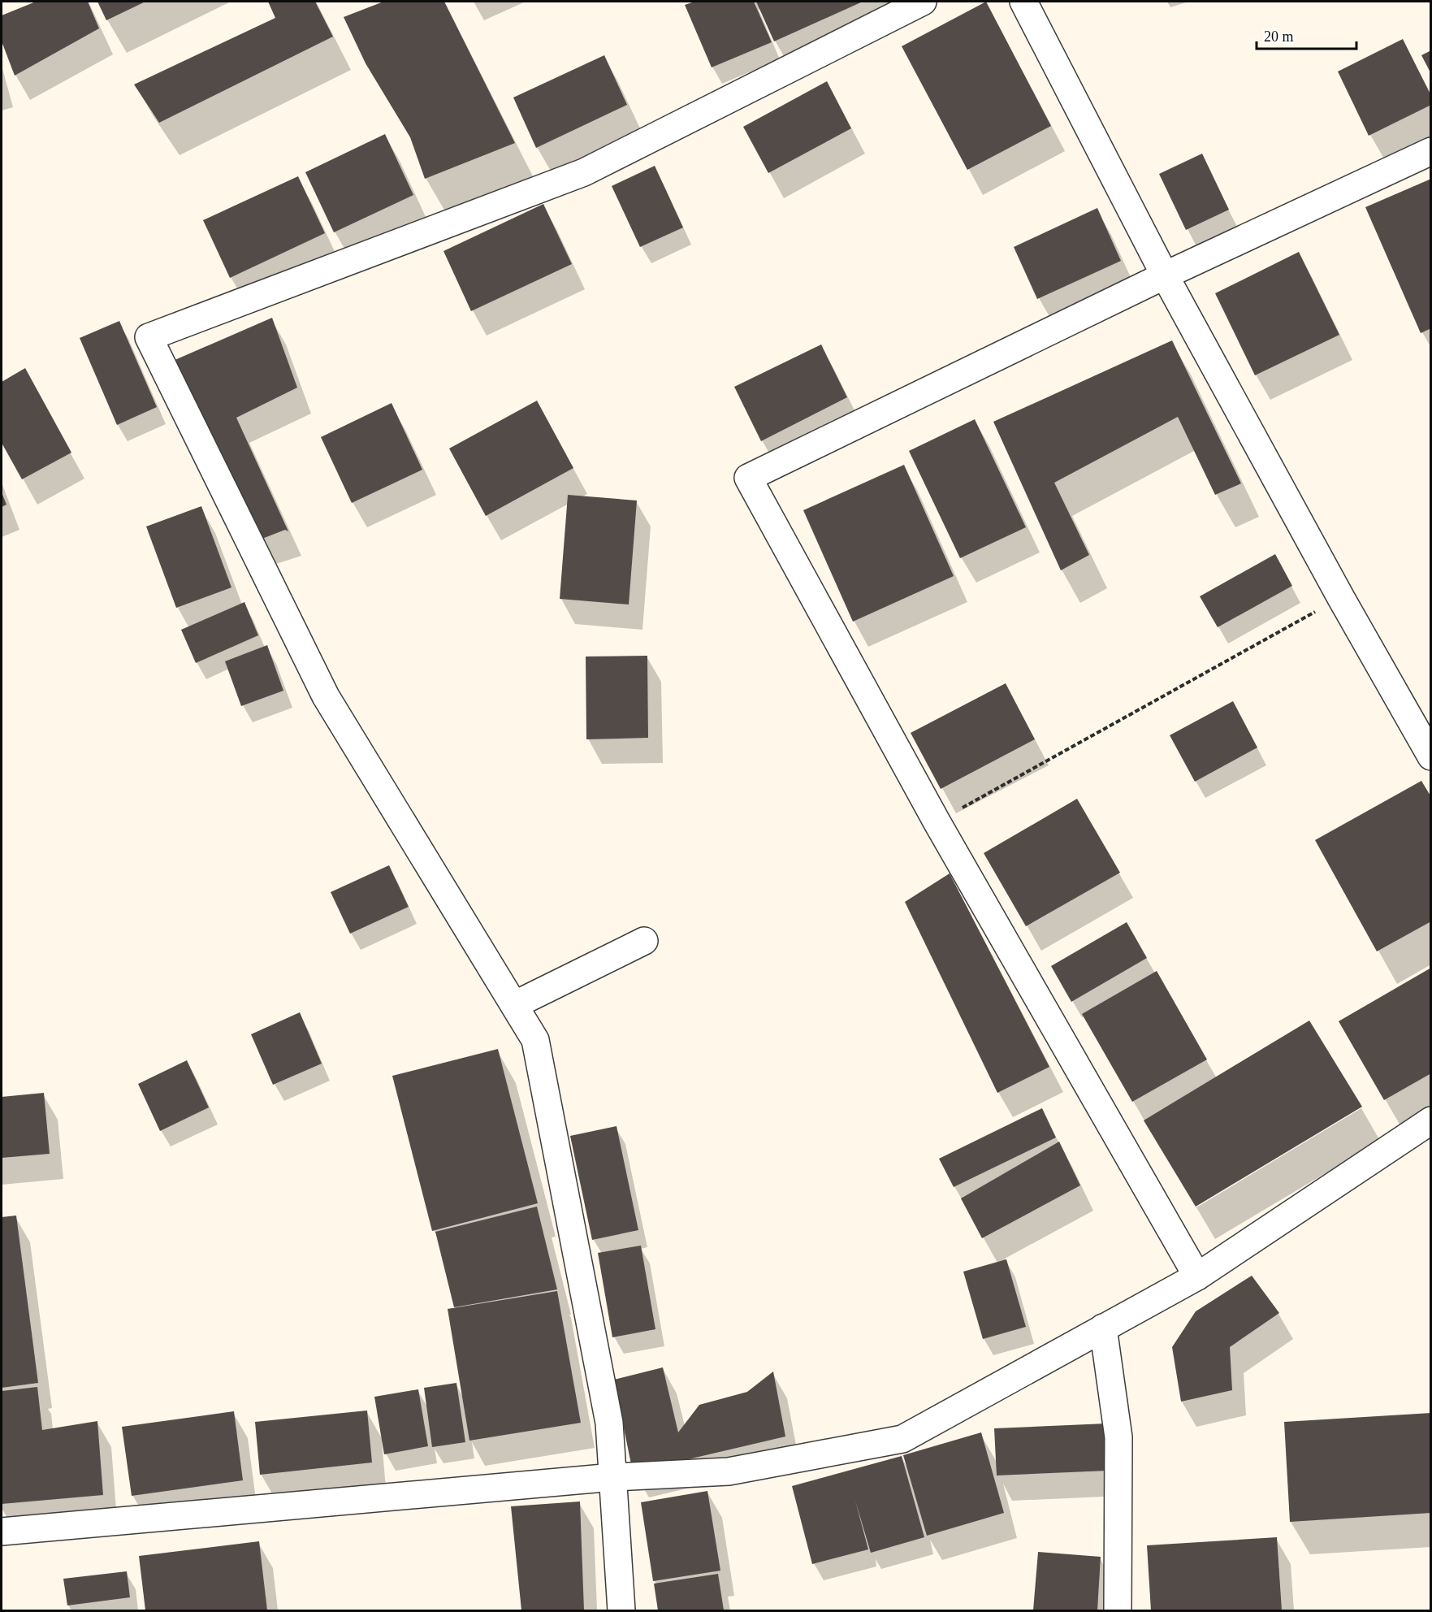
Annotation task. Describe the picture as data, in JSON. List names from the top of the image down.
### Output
{
  "scale_bar": "20 m"
}
